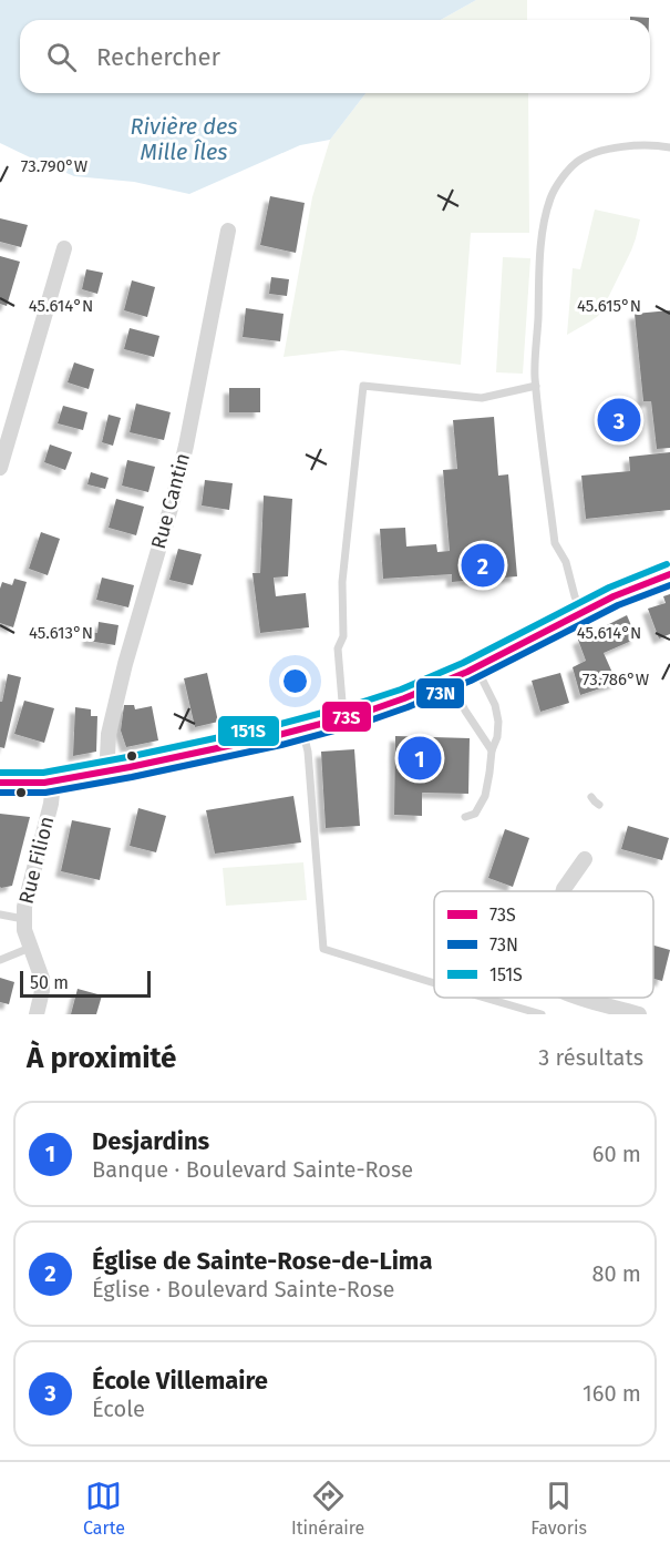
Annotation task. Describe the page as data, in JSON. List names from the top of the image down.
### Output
{
  "streets": {
    "street": ["Rue Cantin", "Rue Filion"]
  },
  "water": ["Rivière des Mille Îles"],
  "lines": ["transit line 151S", "transit line 73S", "transit line 73N"],
  "legend": ["73S", "73N", "151S"],
  "scale_bar": "50 m",
  "page": {
    "search": "Rechercher",
    "pins": ["3", "2", "1"],
    "scale": "50 m",
    "heading": ["À proximité", "3 résultats"],
    "list": [
      {
        "mark": "1",
        "name": "Desjardins",
        "note": "Banque · Boulevard Sainte-Rose",
        "value": "60 m"
      },
      {
        "mark": "2",
        "name": "Église de Sainte-Rose-de-Lima",
        "note": "Église · Boulevard Sainte-Rose",
        "value": "80 m"
      },
      {
        "mark": "3",
        "name": "École Villemaire",
        "note": "École",
        "value": "160 m"
      }
    ],
    "nav": ["Carte", "Itinéraire", "Favoris"]
  },
  "coordinates": [
    "73.790°W",
    "45.614°N",
    "45.615°N",
    "45.613°N",
    "73.786°W"
  ]
}
